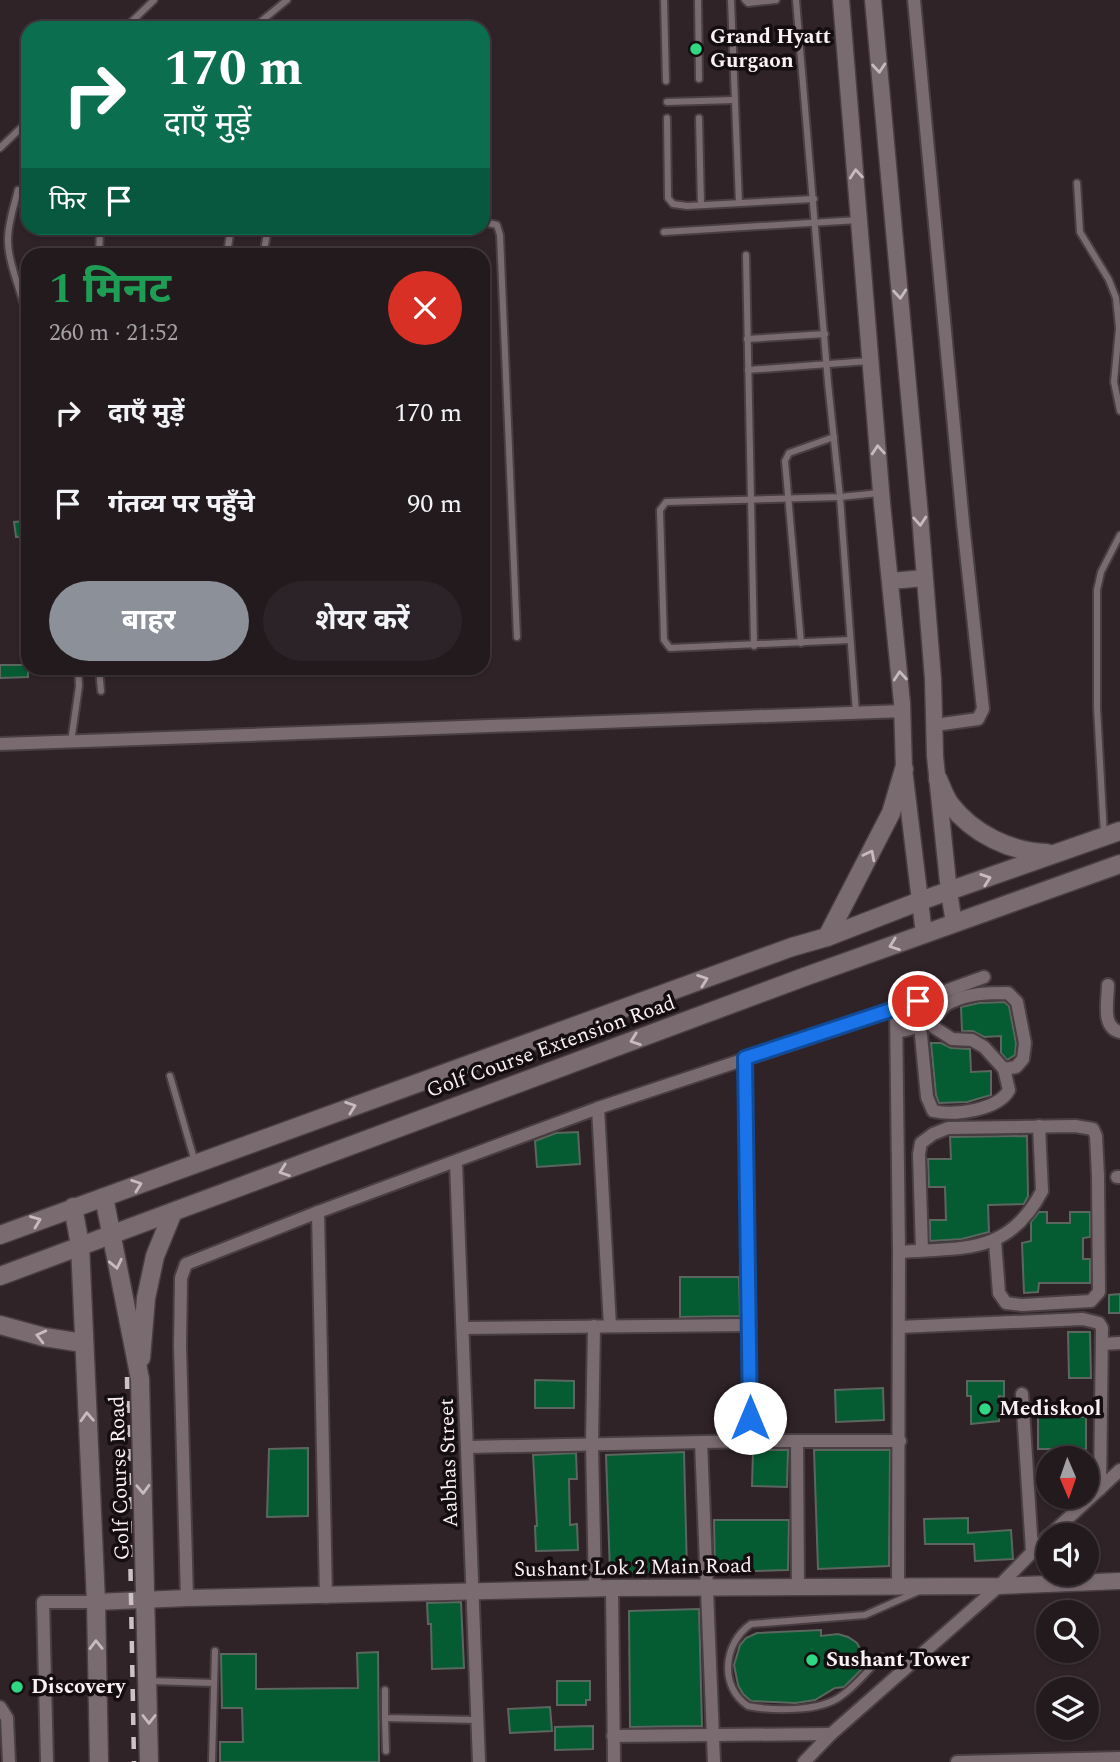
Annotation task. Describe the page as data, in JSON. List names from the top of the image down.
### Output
{
  "streets": {
    "main road": ["Golf Course Extension Road", "Golf Course Road"],
    "street": ["Aabhas Street", "Sushant Lok 2 Main Road"]
  },
  "crossings": [
    ["Golf Course Extension Road", "Golf Course Road"],
    ["Aabhas Street", "Sushant Lok 2 Main Road"],
    ["Golf Course Road", "Sushant Lok 2 Main Road"]
  ],
  "places": [
    "Grand Hyatt Gurgaon",
    "Mediskool",
    "Sushant Tower",
    "Discovery"
  ],
  "north": "bottom",
  "page": {
    "turn": ["170 m", "दाएँ मुड़ें"],
    "then": "फिर",
    "heading": ["1 मिनट", "260 m · 21:52"],
    "list": [
      {
        "name": "दाएँ मुड़ें",
        "value": "170 m"
      },
      {
        "name": "गंतव्य पर पहुँचे",
        "value": "90 m"
      }
    ],
    "buttons": ["बाहर", "शेयर करें"]
  }
}
